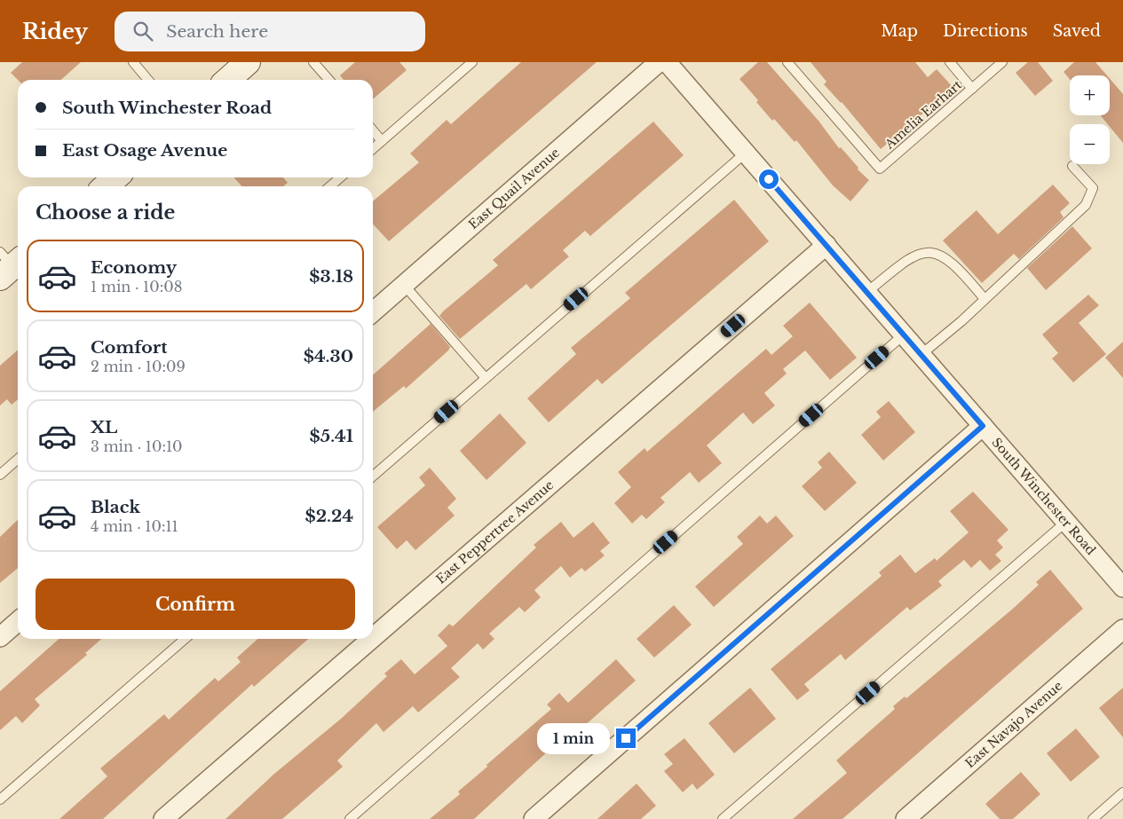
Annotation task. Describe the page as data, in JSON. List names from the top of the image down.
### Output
{
  "streets": {
    "street": [
      "East Quail Avenue",
      "South Winchester Road",
      "East Peppertree Avenue",
      "East Navajo Avenue"
    ],
    "lane": ["Amelia Earhart"]
  },
  "crossings": [
    ["South Winchester Road", "East Peppertree Avenue"]
  ],
  "page": {
    "header": "Ridey",
    "search": "Search here",
    "nav": ["Map", "Directions", "Saved"],
    "map_buttons": ["+", "−"],
    "banner": ["South Winchester Road", "East Osage Avenue"],
    "heading": "Choose a ride",
    "list": [
      {
        "name": "Economy",
        "note": "1 min · 10:08",
        "value": "$3.18"
      },
      {
        "name": "Comfort",
        "note": "2 min · 10:09",
        "value": "$4.30"
      },
      {
        "name": "XL",
        "note": "3 min · 10:10",
        "value": "$5.41"
      },
      {
        "name": "Black",
        "note": "4 min · 10:11",
        "value": "$2.24"
      }
    ],
    "buttons": "Confirm",
    "bubble": "1 min"
  }
}
